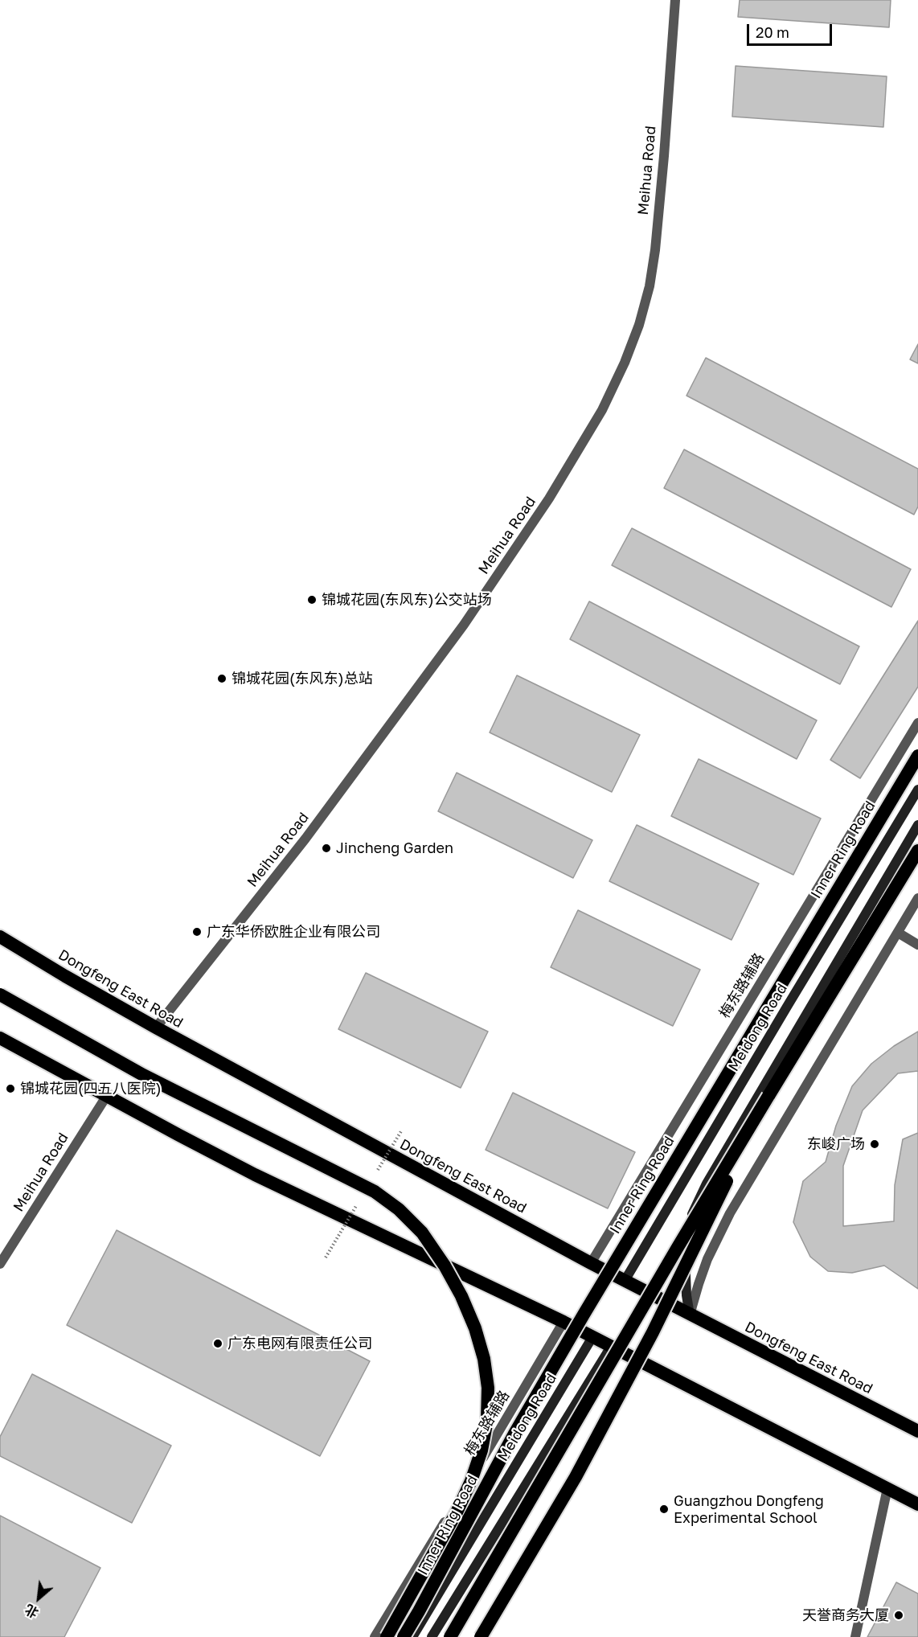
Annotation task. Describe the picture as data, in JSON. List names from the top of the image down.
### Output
{
  "streets": {
    "highway": ["Inner Ring Road", "Dongfeng East Road"],
    "main road": ["Meidong Road"],
    "street": ["Meihua Road", "梅东路辅路"]
  },
  "crossings": [
    ["Meihua Road", "Dongfeng East Road"],
    ["梅东路辅路", "Dongfeng East Road"],
    ["Dongfeng East Road", "Meidong Road"]
  ],
  "places": [
    "锦城花园(东风东)公交站场",
    "锦城花园(东风东)总站",
    "Jincheng Garden",
    "广东华侨欧胜企业有限公司",
    "锦城花园(四五八医院)",
    "东峻广场",
    "广东电网有限责任公司",
    "Guangzhou Dongfeng Experimental School",
    "天誉商务大厦"
  ],
  "scale_bar": "20 m",
  "north": "bottom left"
}
